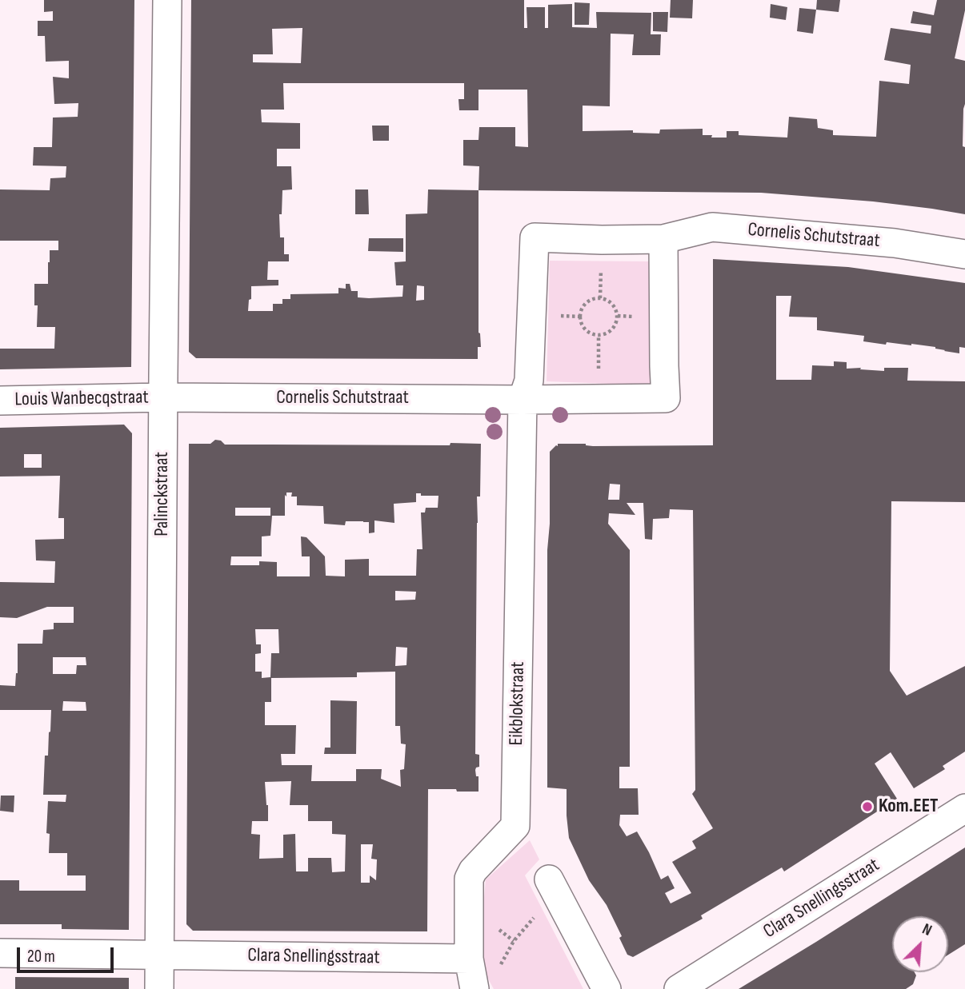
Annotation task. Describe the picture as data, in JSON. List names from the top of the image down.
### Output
{
  "streets": {
    "street": [
      "Cornelis Schutstraat",
      "Louis Wanbecqstraat",
      "Palinckstraat",
      "Eikblokstraat",
      "Clara Snellingsstraat"
    ]
  },
  "crossings": [
    ["Cornelis Schutstraat", "Louis Wanbecqstraat"],
    ["Cornelis Schutstraat", "Palinckstraat"],
    ["Cornelis Schutstraat", "Eikblokstraat"],
    ["Louis Wanbecqstraat", "Palinckstraat"],
    ["Palinckstraat", "Clara Snellingsstraat"],
    ["Eikblokstraat", "Clara Snellingsstraat"]
  ],
  "places": ["Kom.EET"],
  "scale_bar": "20 m",
  "north": "top right"
}
